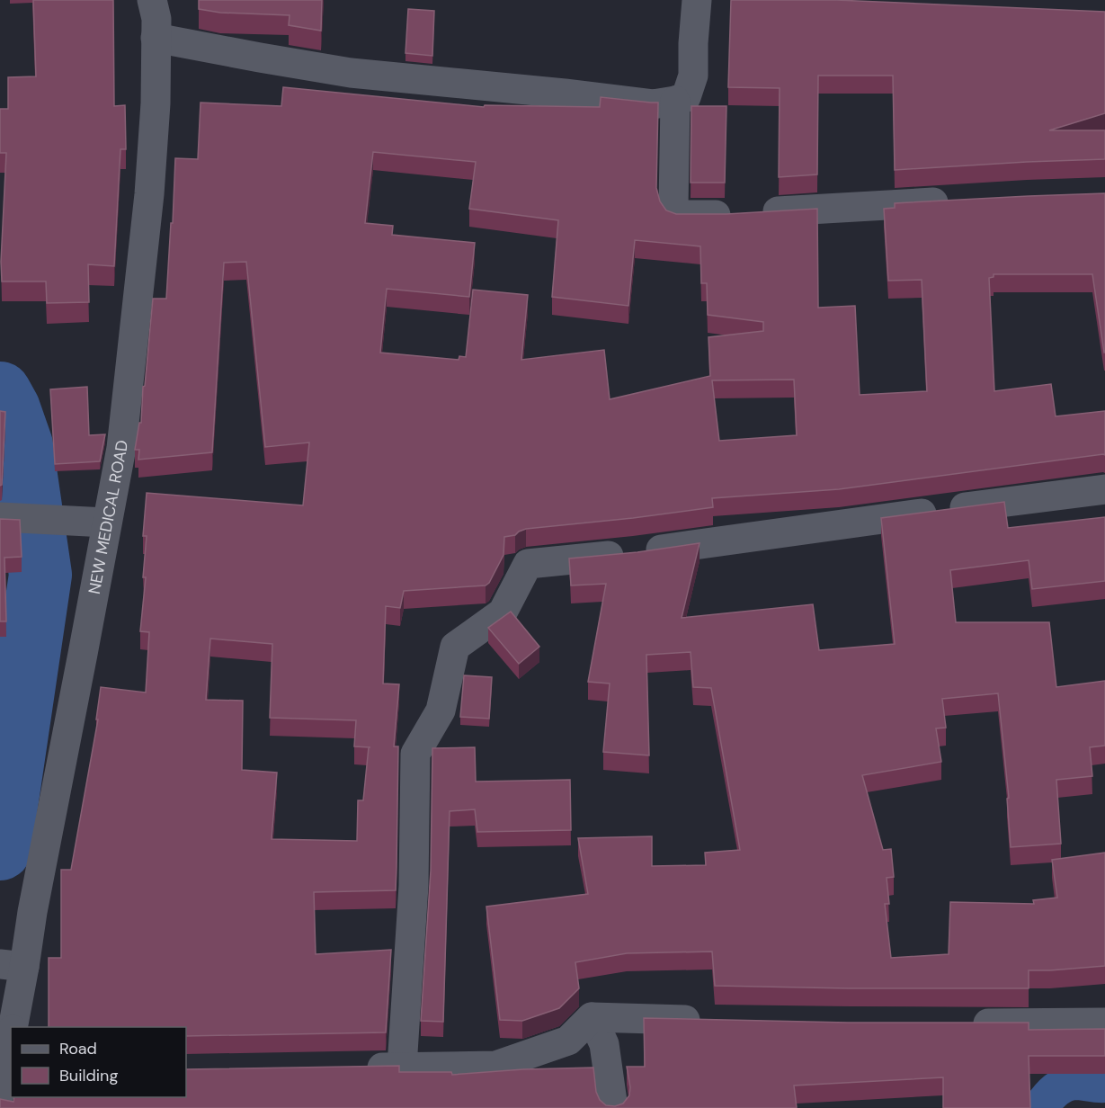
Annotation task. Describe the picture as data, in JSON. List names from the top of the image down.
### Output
{
  "streets": {
    "street": ["NEW MEDICAL ROAD"]
  },
  "legend": ["Road", "Building"]
}
